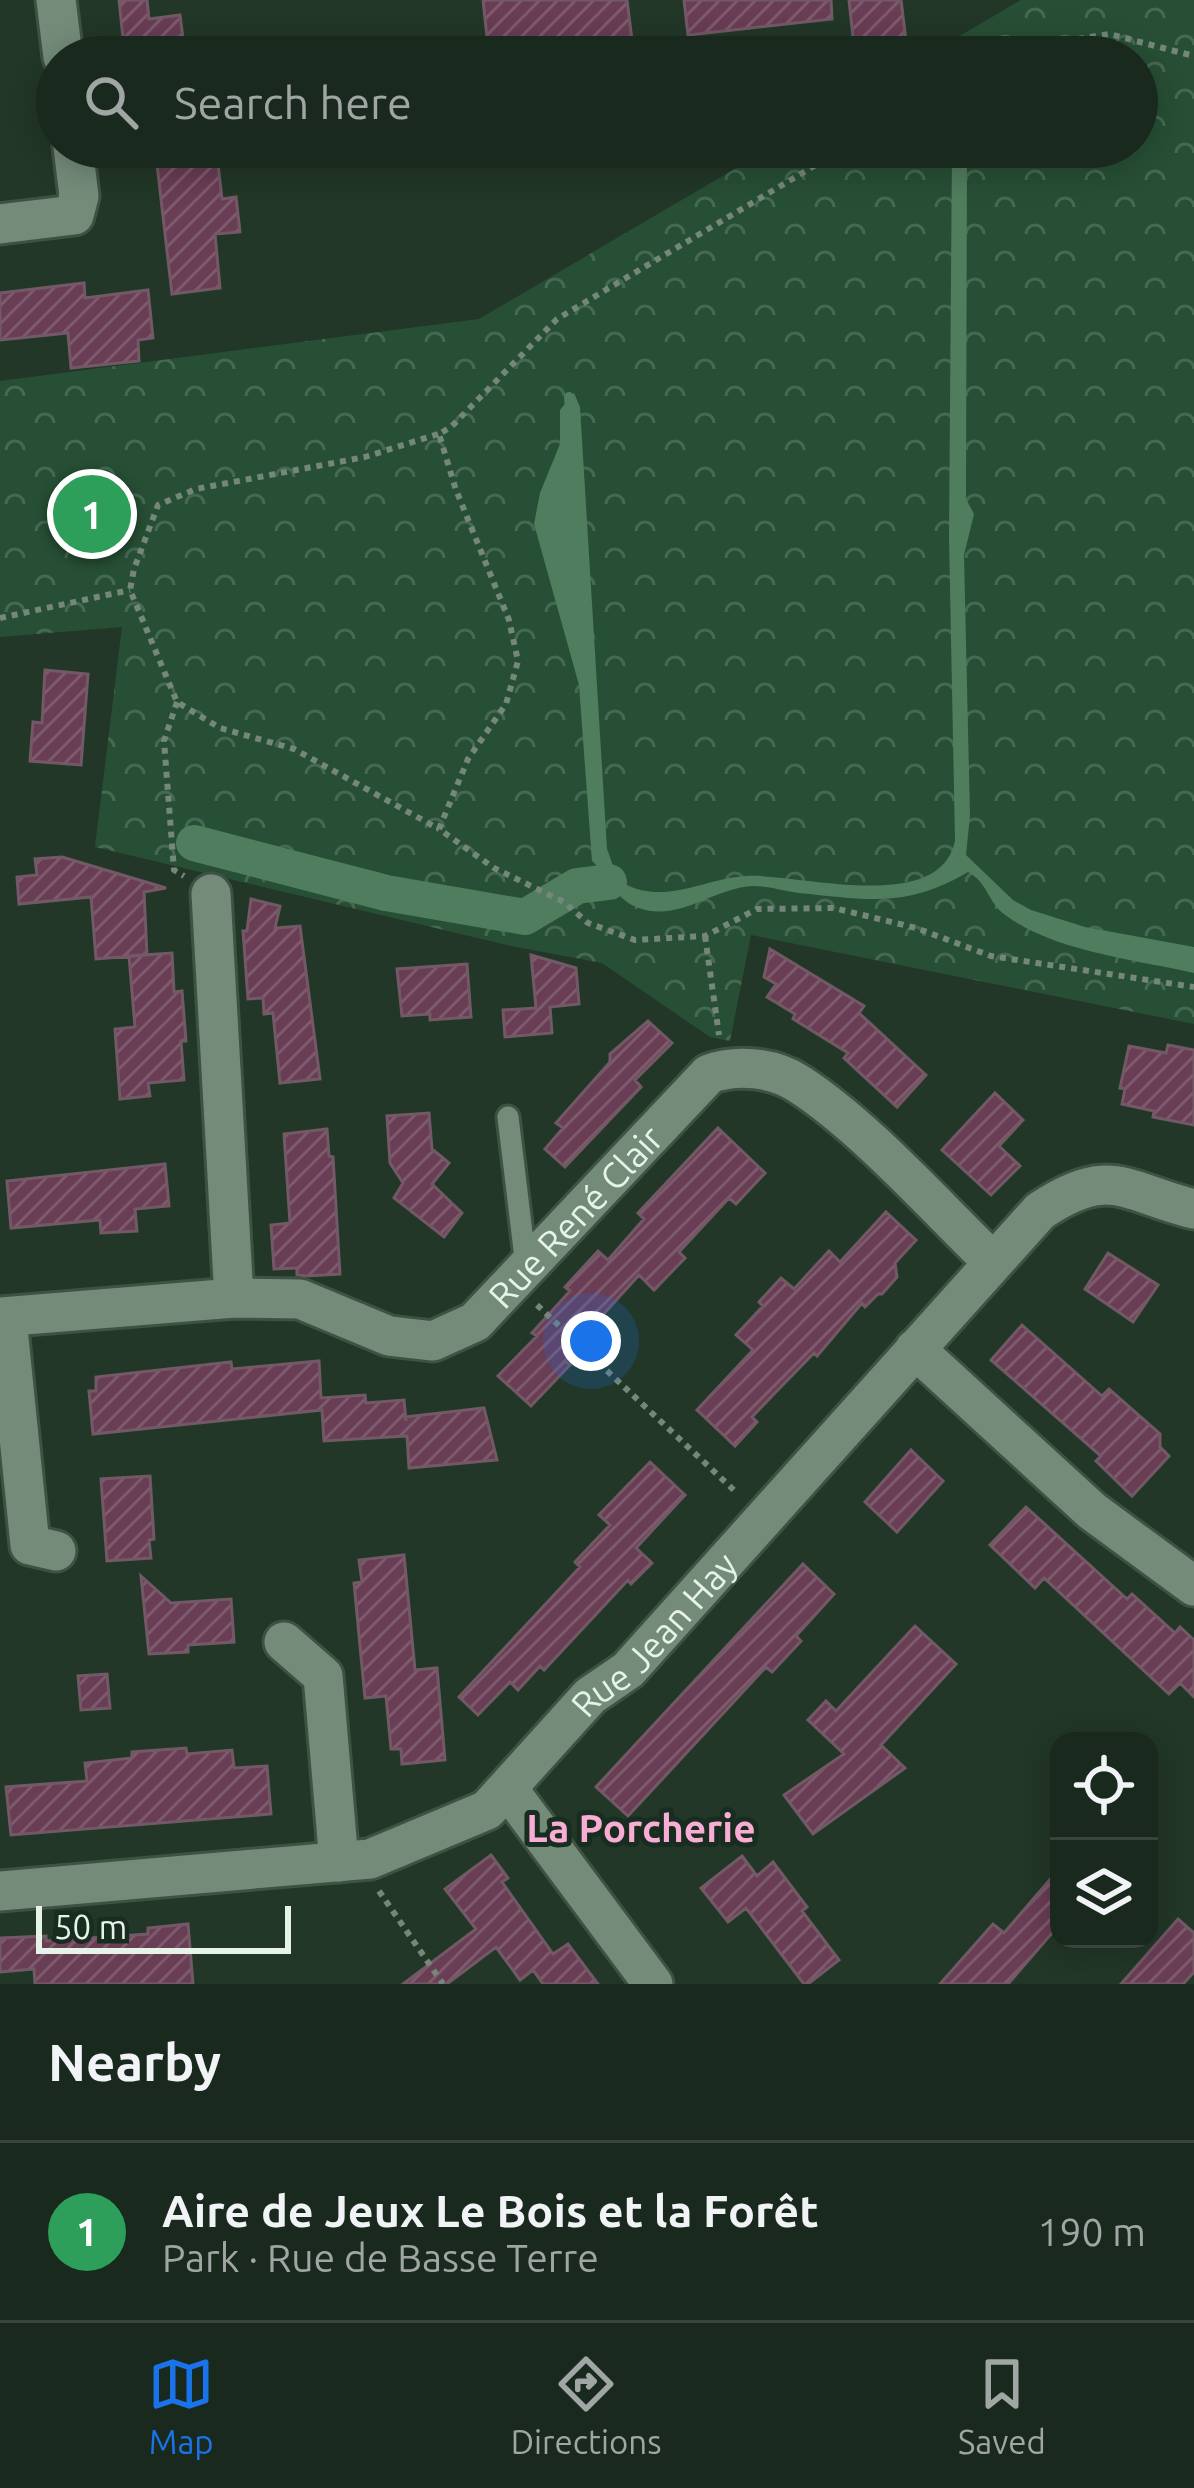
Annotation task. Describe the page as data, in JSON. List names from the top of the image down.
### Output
{
  "streets": {
    "street": ["Rue René Clair", "Rue Jean Hay"]
  },
  "districts": ["La Porcherie"],
  "scale_bar": "50 m",
  "page": {
    "search": "Search here",
    "pins": "1",
    "scale": "50 m",
    "heading": "Nearby",
    "list": [
      {
        "mark": "1",
        "name": "Aire de Jeux Le Bois et la Forêt",
        "note": "Park · Rue de Basse Terre",
        "value": "190 m"
      }
    ],
    "nav": ["Map", "Directions", "Saved"]
  }
}
